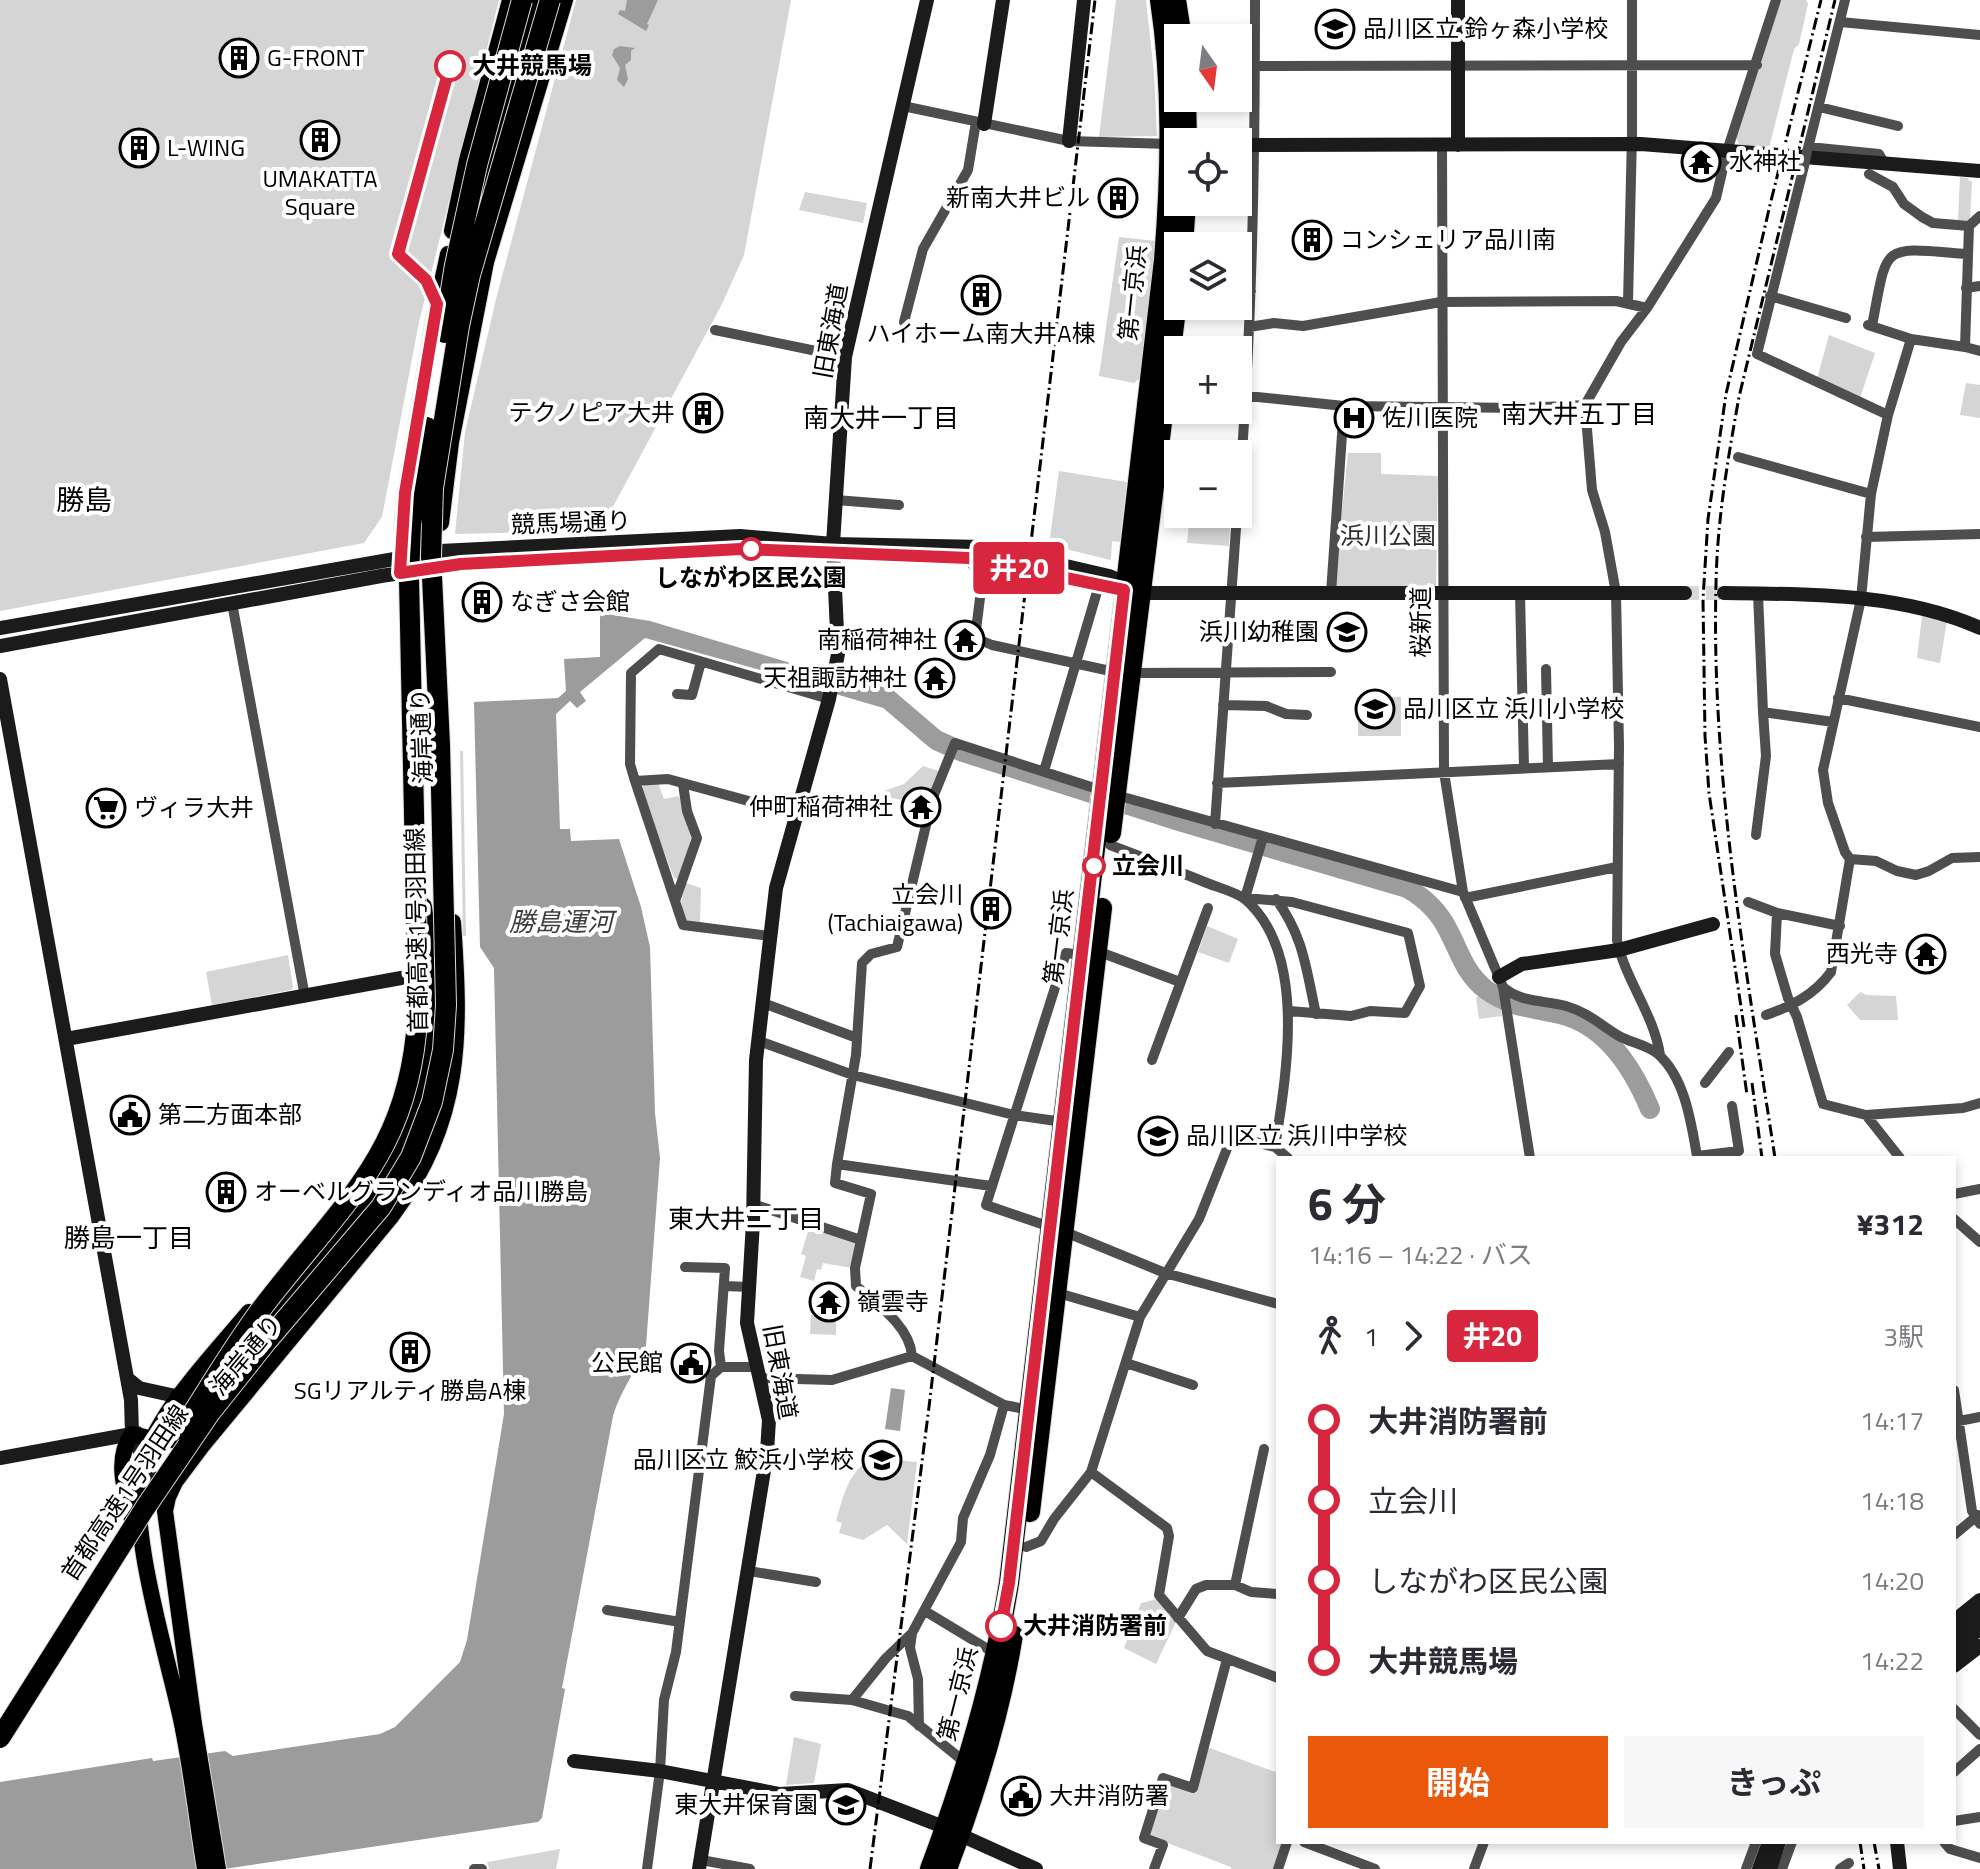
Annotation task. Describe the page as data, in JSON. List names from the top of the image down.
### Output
{
  "streets": {
    "highway": ["第一京浜", "首都高速1号羽田線"],
    "main road": ["海岸通り"],
    "street": ["旧東海道", "競馬場通り", "桜新道"]
  },
  "crossings": [
    ["第一京浜", "競馬場通り"],
    ["旧東海道", "競馬場通り"],
    ["競馬場通り", "海岸通り"]
  ],
  "districts": [
    "南大井五丁目",
    "南大井一丁目",
    "勝島",
    "東大井二丁目",
    "勝島一丁目"
  ],
  "water": ["勝島運河"],
  "parks": ["浜川公園"],
  "places": {
    "school or university": [
      "品川区立 鈴ヶ森小学校",
      "浜川幼稚園",
      "品川区立 浜川小学校",
      "品川区立 浜川中学校",
      "品川区立 鮫浜小学校",
      "東大井保育園"
    ],
    "building": [
      "G-FRONT",
      "UMAKATTA Square",
      "L-WING",
      "新南大井ビル",
      "コンシェリア品川南",
      "ハイホーム南大井A棟",
      "テクノピア大井",
      "なぎさ会館",
      "立会川 (Tachiaigawa)",
      "オーベルグランディオ品川勝島",
      "SGリアルティ勝島A棟"
    ],
    "other": [
      "大井競馬場",
      "しながわ区民公園",
      "立会川",
      "大井消防署前"
    ],
    "temple": [
      "水神社",
      "南稲荷神社",
      "天祖諏訪神社",
      "仲町稲荷神社",
      "西光寺",
      "嶺雲寺"
    ],
    "hospital": ["佐川医院"],
    "supermarket": ["ヴィラ大井"],
    "public building": ["第二方面本部", "公民館", "大井消防署"]
  },
  "lines": ["bus line 井20"],
  "north": "bottom",
  "page": {
    "on_map": "井20",
    "map_buttons": ["+", "−"],
    "heading": ["6 分", "14:16 – 14:22 · バス", "¥312"],
    "legs": ["1", "井20", "3駅"],
    "list": [
      {
        "name": "大井消防署前",
        "value": "14:17"
      },
      {
        "name": "立会川",
        "value": "14:18"
      },
      {
        "name": "しながわ区民公園",
        "value": "14:20"
      },
      {
        "name": "大井競馬場",
        "value": "14:22"
      }
    ],
    "buttons": ["開始", "きっぷ"]
  }
}
